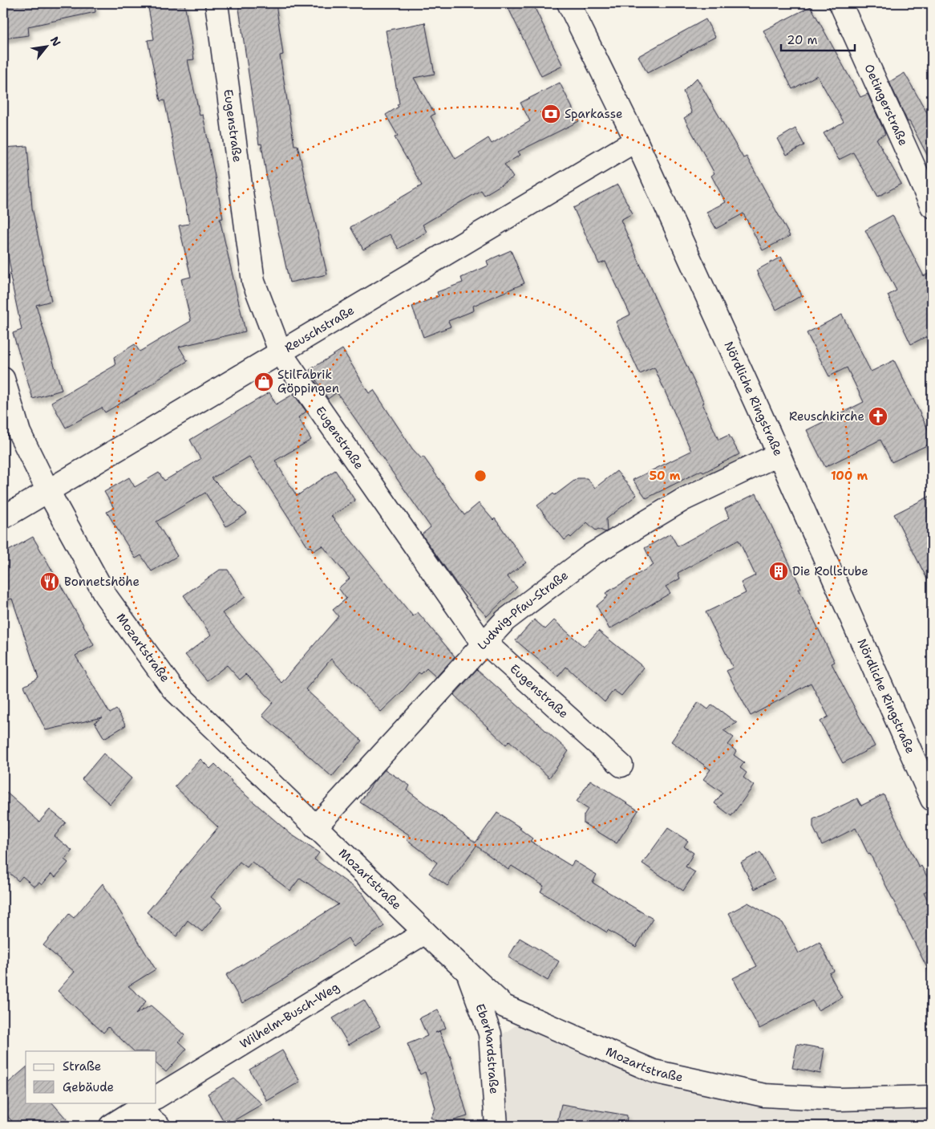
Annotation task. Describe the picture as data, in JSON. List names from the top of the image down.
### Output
{
  "streets": {
    "street": [
      "Oetingerstraße",
      "Eugenstraße",
      "Reuschstraße",
      "Nördliche Ringstraße",
      "Ludwig-Pfau-Straße",
      "Mozartstraße",
      "Wilhelm-Busch-Weg",
      "Eberhardstraße"
    ]
  },
  "crossings": [
    ["Eugenstraße", "Reuschstraße"],
    ["Eugenstraße", "Ludwig-Pfau-Straße"],
    ["Reuschstraße", "Nördliche Ringstraße"],
    ["Reuschstraße", "Mozartstraße"],
    ["Nördliche Ringstraße", "Ludwig-Pfau-Straße"],
    ["Ludwig-Pfau-Straße", "Mozartstraße"],
    ["Mozartstraße", "Wilhelm-Busch-Weg"],
    ["Mozartstraße", "Eberhardstraße"]
  ],
  "places": {
    "bank": ["Sparkasse"],
    "shop": ["StilFabrik Göppingen"],
    "church": ["Reuschkirche"],
    "building": ["Die Rollstube"],
    "restaurant": ["Bonnetshöhe"]
  },
  "legend": ["Straße", "Gebäude"],
  "scale_bar": "20 m",
  "north": "top right",
  "rings": ["50 m", "100 m"]
}
